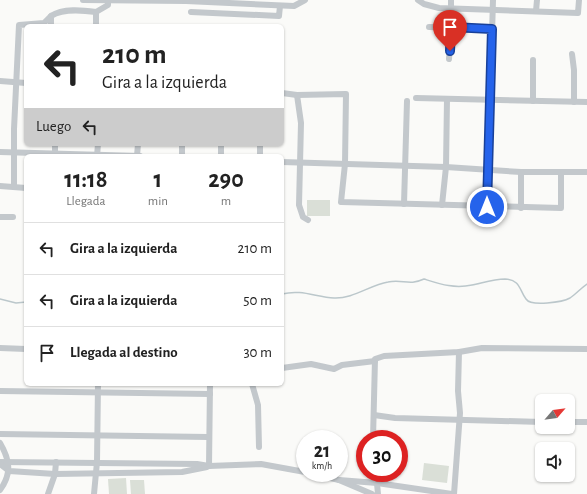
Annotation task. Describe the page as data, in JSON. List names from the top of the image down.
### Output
{
  "north": "top right",
  "page": {
    "turn": ["210 m", "Gira a la izquierda"],
    "then": "Luego",
    "eta": [
      "11:18",
      "Llegada",
      "1",
      "min",
      "290",
      "m"
    ],
    "list": [
      {
        "name": "Gira a la izquierda",
        "value": "210 m"
      },
      {
        "name": "Gira a la izquierda",
        "value": "50 m"
      },
      {
        "name": "Llegada al destino",
        "value": "30 m"
      }
    ],
    "speed": "21 km/h",
    "limit": "30"
  }
}
